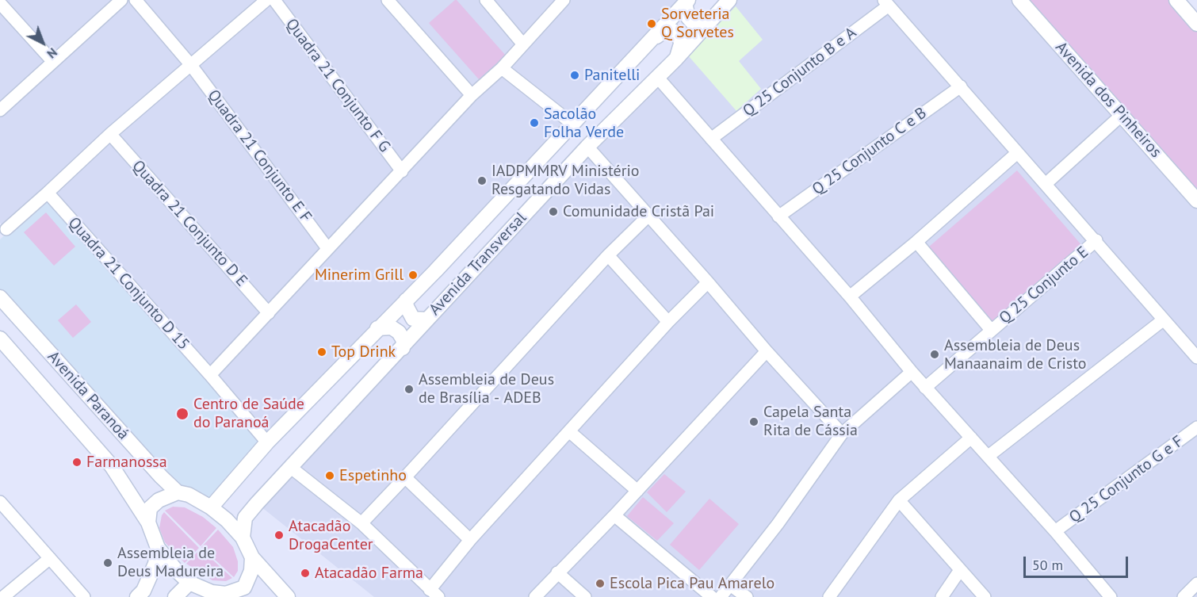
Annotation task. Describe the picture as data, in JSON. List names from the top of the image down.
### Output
{
  "streets": {
    "street": [
      "Q 25 Conjunto B e A",
      "Quadra 21 Conjunto F G",
      "Avenida dos Pinheiros",
      "Q 25 Conjunto C e B",
      "Quadra 21 Conjunto E F",
      "Quadra 21 Conjunto D E",
      "Avenida Transversal",
      "Quadra 21 Conjunto D 15",
      "Q 25 Conjunto E",
      "Avenida Paranoá",
      "Q 25 Conjunto G e F"
    ]
  },
  "crossings": [
    ["Avenida Transversal", "Quadra 21 Conjunto D 15"],
    ["Avenida Transversal", "Avenida Paranoá"]
  ],
  "places": [
    "Sorveteria Q Sorvetes",
    "Panitelli",
    "Sacolão Folha Verde",
    "IADPMMRV Ministério Resgatando Vidas",
    "Comunidade Cristã Pai",
    "Minerim Grill",
    "Top Drink",
    "Assembleia de Deus Manaanaim de Cristo",
    "Assembleia de Deus de Brasília - ADEB",
    "Centro de Saúde do Paranoá",
    "Capela Santa Rita de Cássia",
    "Farmanossa",
    "Espetinho",
    "Atacadão DrogaCenter",
    "Assembleia de Deus Madureira",
    "Atacadão Farma",
    "Escola Pica Pau Amarelo"
  ],
  "scale_bar": "50 m",
  "north": "bottom right"
}
